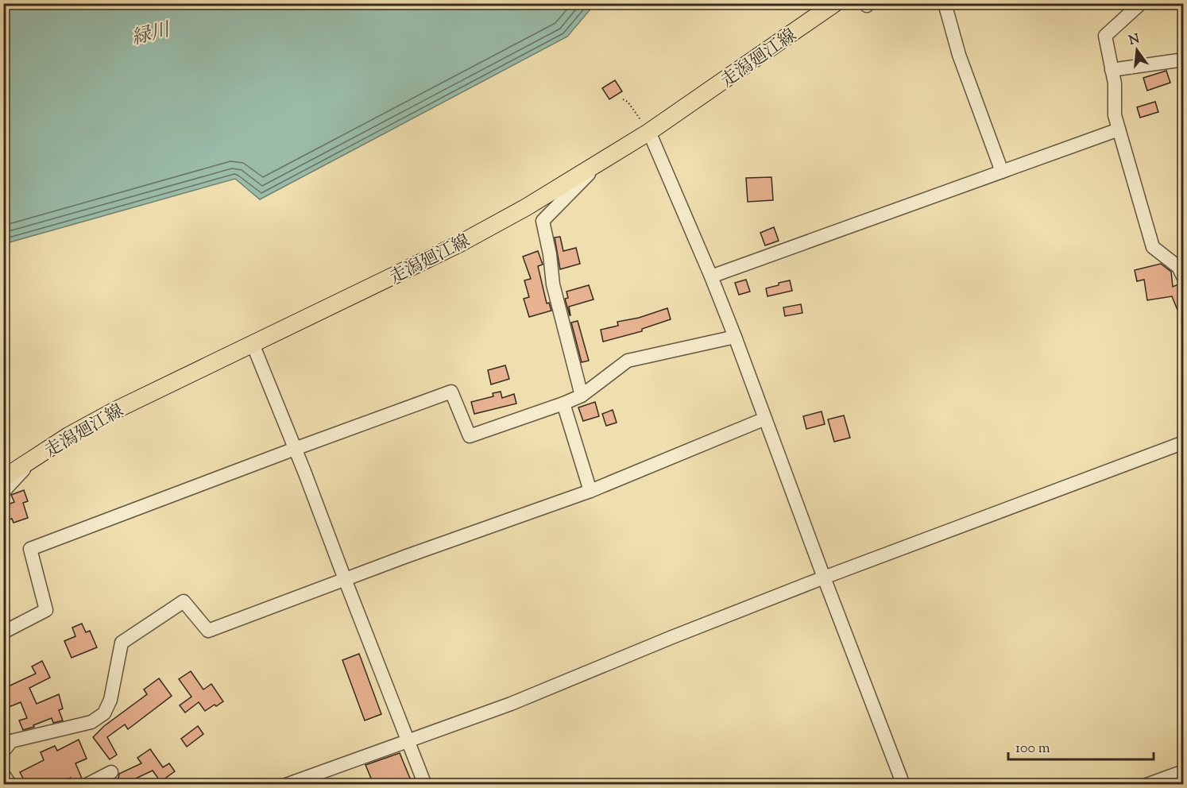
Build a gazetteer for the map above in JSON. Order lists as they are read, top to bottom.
{
  "streets": {
    "main road": ["走潟廻江線"]
  },
  "water": ["緑川"],
  "scale_bar": "100 m",
  "north": "top"
}
